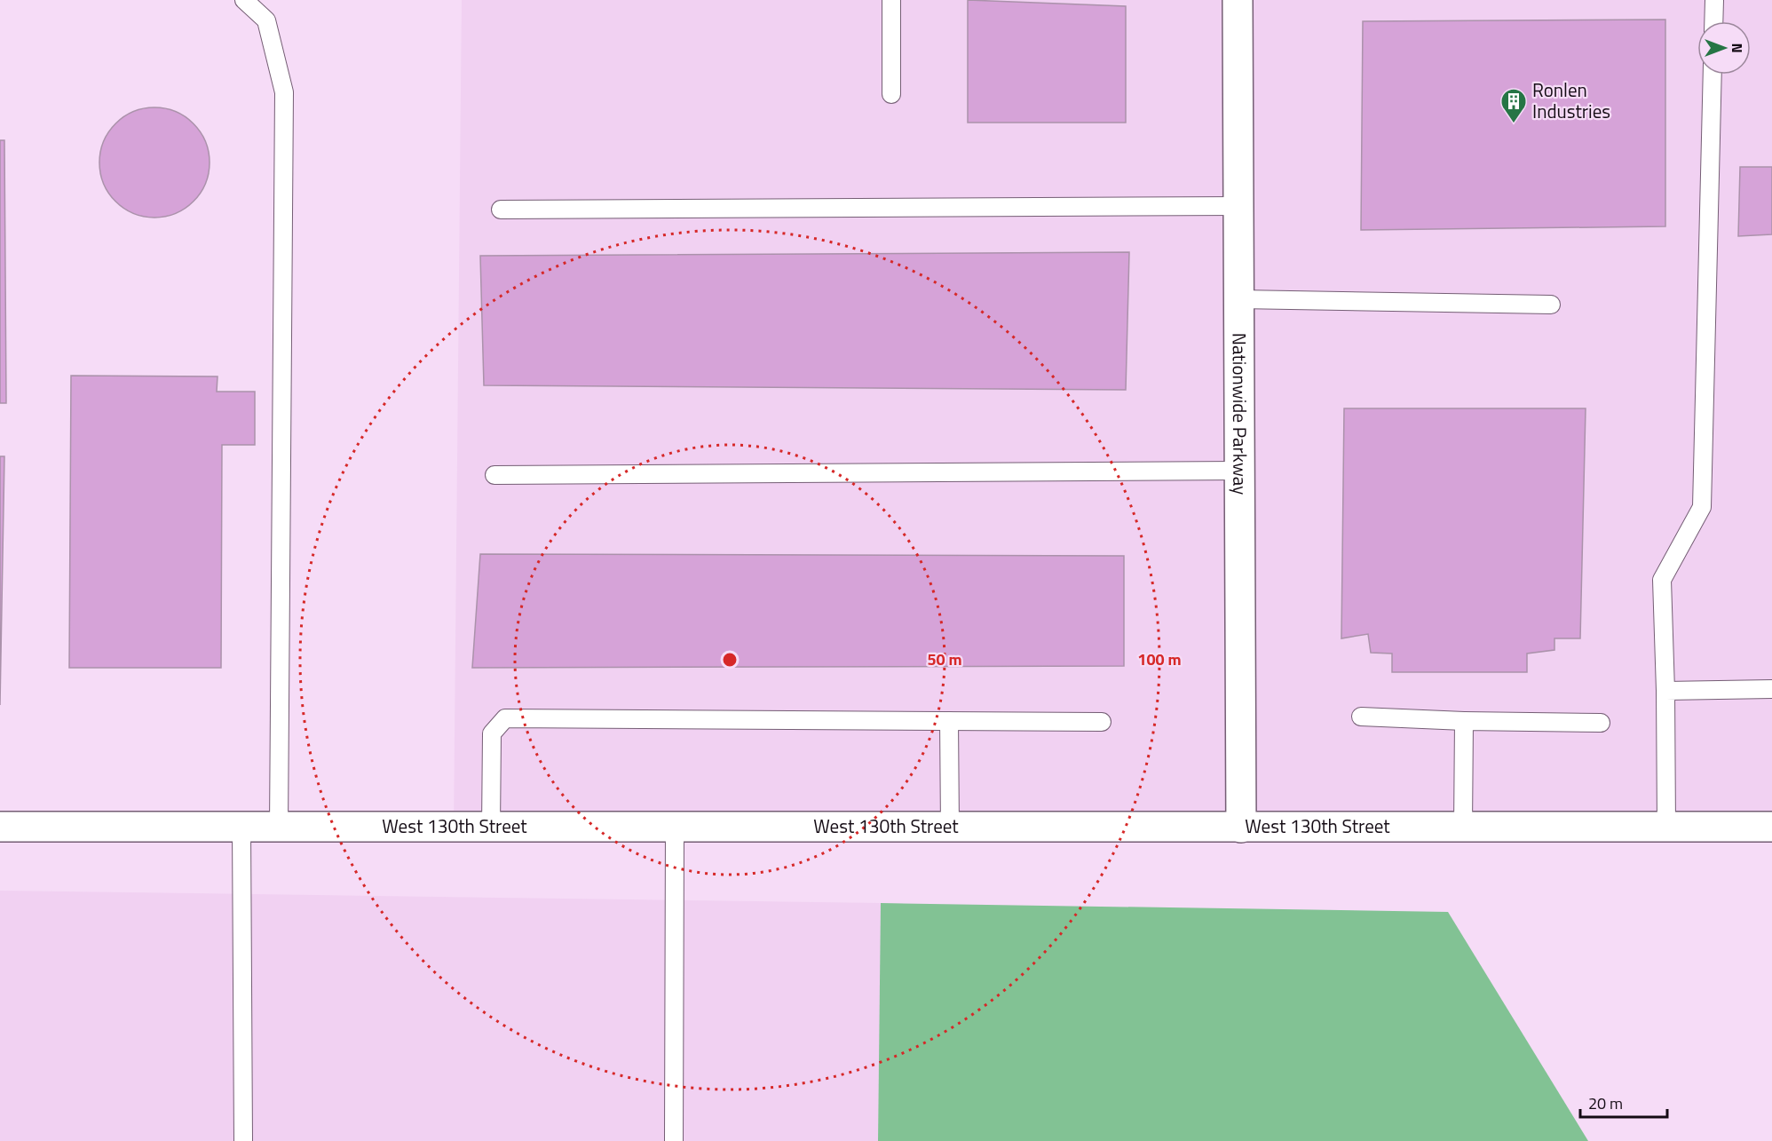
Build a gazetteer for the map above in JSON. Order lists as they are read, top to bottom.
{
  "streets": {
    "main road": ["Nationwide Parkway", "West 130th Street"]
  },
  "crossings": [
    ["Nationwide Parkway", "West 130th Street"]
  ],
  "places": {
    "building": ["Ronlen Industries"]
  },
  "scale_bar": "20 m",
  "north": "right",
  "rings": ["50 m", "100 m"]
}
